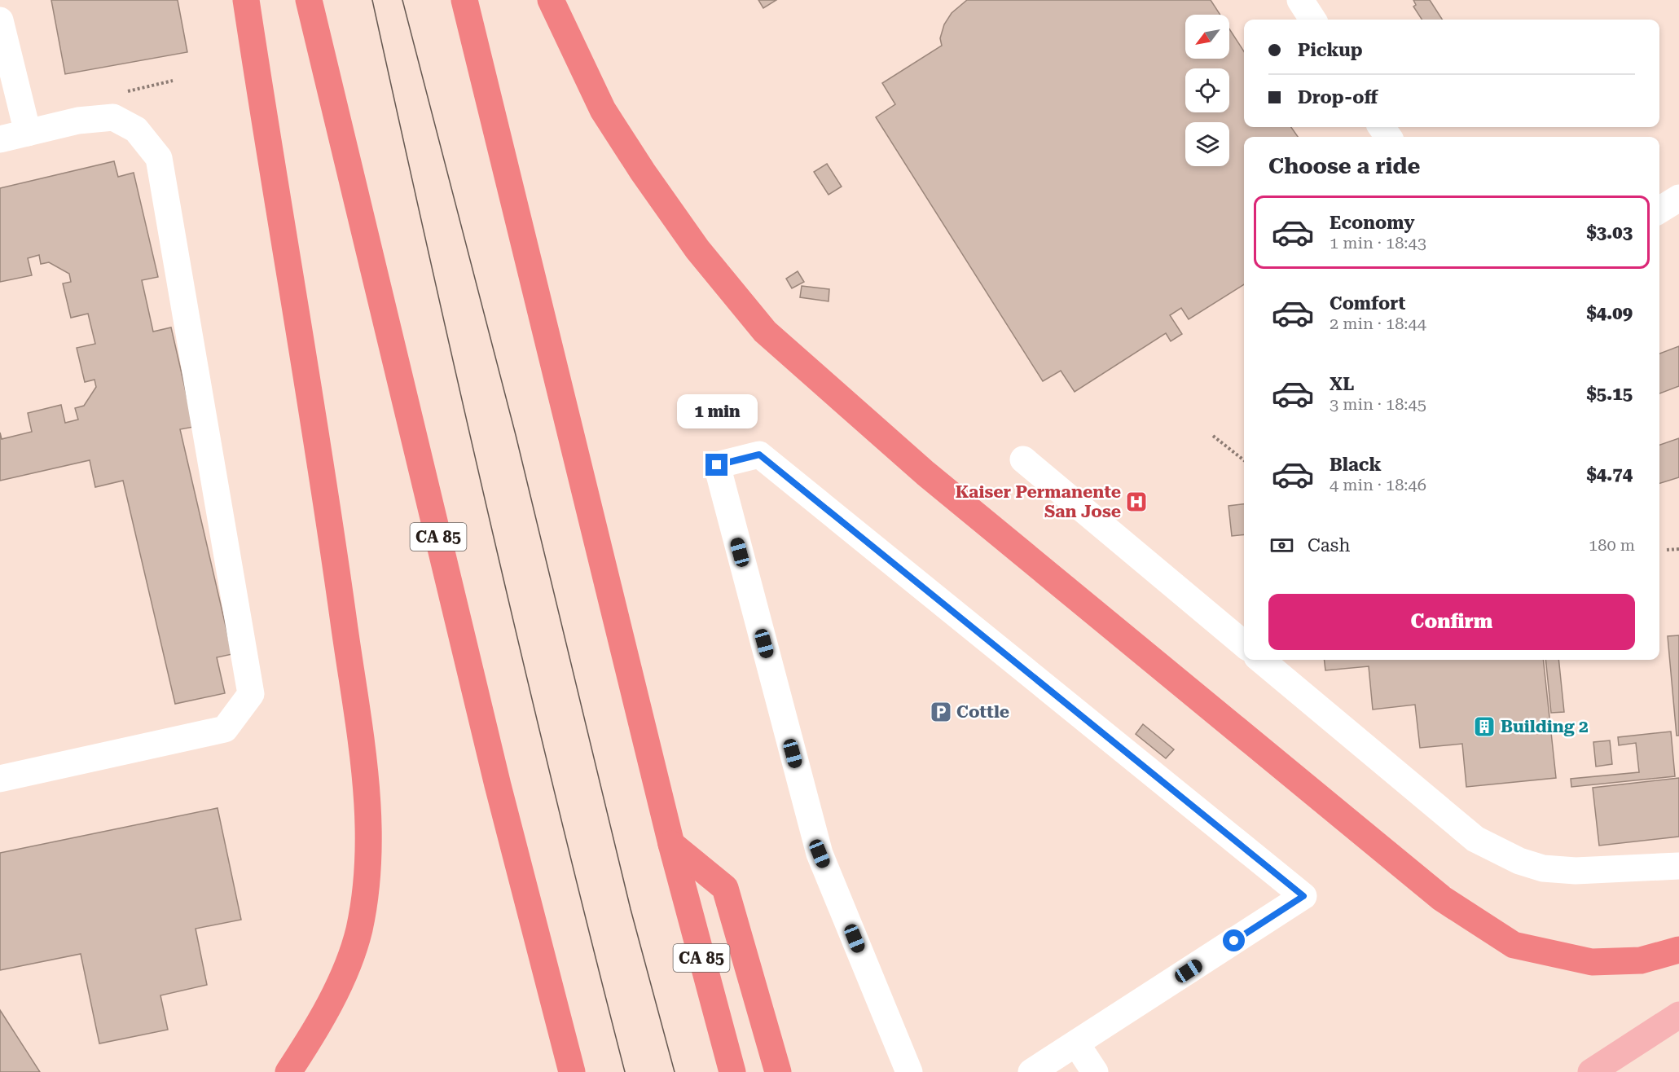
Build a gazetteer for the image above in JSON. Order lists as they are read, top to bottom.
{
  "streets": {
    "highway": ["CA 85"]
  },
  "places": {
    "hospital": ["Kaiser Permanente San Jose"],
    "parking": ["Cottle"],
    "building": ["Building 2"]
  },
  "north": "bottom left",
  "page": {
    "banner": ["Pickup", "Drop-off"],
    "heading": "Choose a ride",
    "list": [
      {
        "name": "Economy",
        "note": "1 min · 18:43",
        "value": "$3.03"
      },
      {
        "name": "Comfort",
        "note": "2 min · 18:44",
        "value": "$4.09"
      },
      {
        "name": "XL",
        "note": "3 min · 18:45",
        "value": "$5.15"
      },
      {
        "name": "Black",
        "note": "4 min · 18:46",
        "value": "$4.74"
      }
    ],
    "bubble": "1 min",
    "pay": ["Cash", "180 m"],
    "buttons": "Confirm"
  }
}
